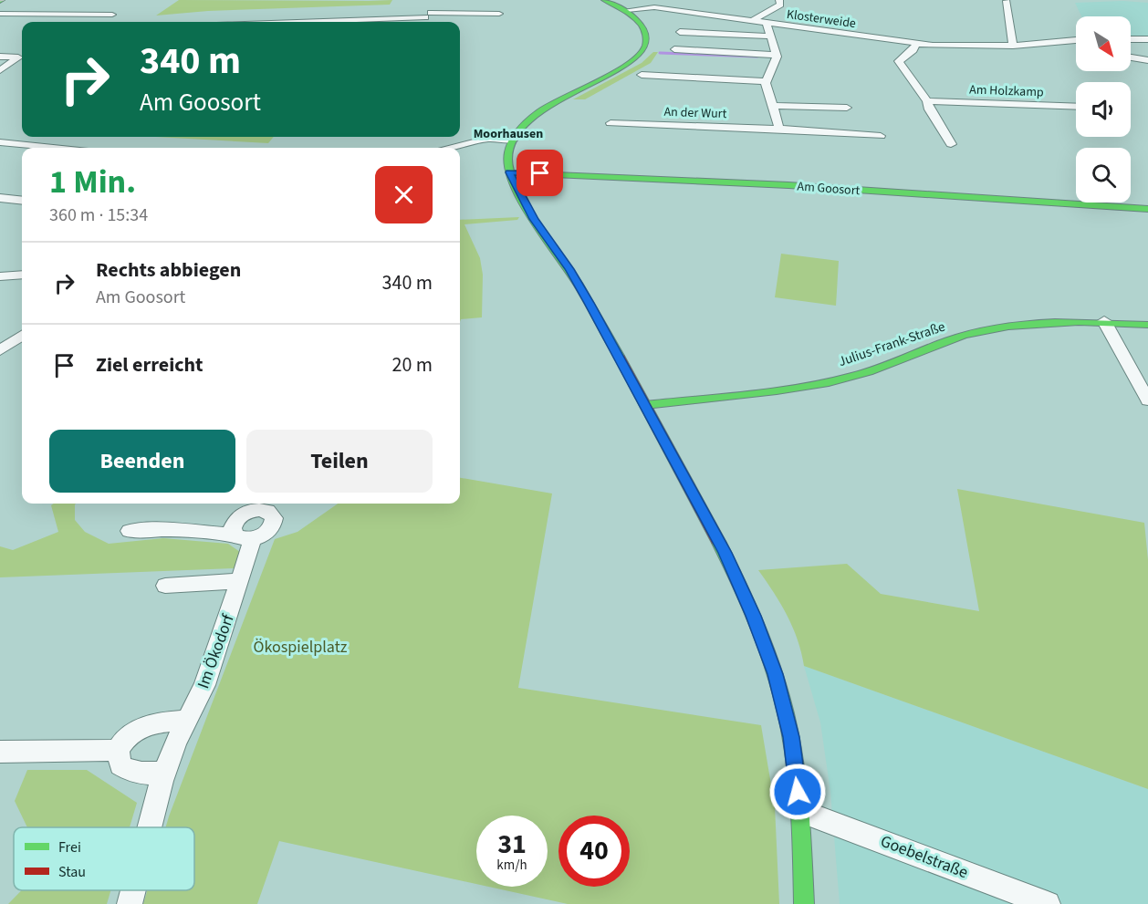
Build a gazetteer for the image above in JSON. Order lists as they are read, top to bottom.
{
  "streets": {
    "street": [
      "Klosterweide",
      "Am Holzkamp",
      "An der Wurt",
      "Am Goosort",
      "Julius-Frank-Straße",
      "Im Ökodorf",
      "Goebelstraße"
    ]
  },
  "districts": ["Moorhausen"],
  "parks": ["Ökospielplatz"],
  "legend": ["Frei", "Stau"],
  "north": "bottom right",
  "page": {
    "turn": ["340 m", "Am Goosort"],
    "heading": ["1 Min.", "360 m · 15:34"],
    "list": [
      {
        "name": "Rechts abbiegen",
        "note": "Am Goosort",
        "value": "340 m"
      },
      {
        "name": "Ziel erreicht",
        "value": "20 m"
      }
    ],
    "buttons": ["Beenden", "Teilen"],
    "speed": "31 km/h",
    "limit": "40"
  }
}
